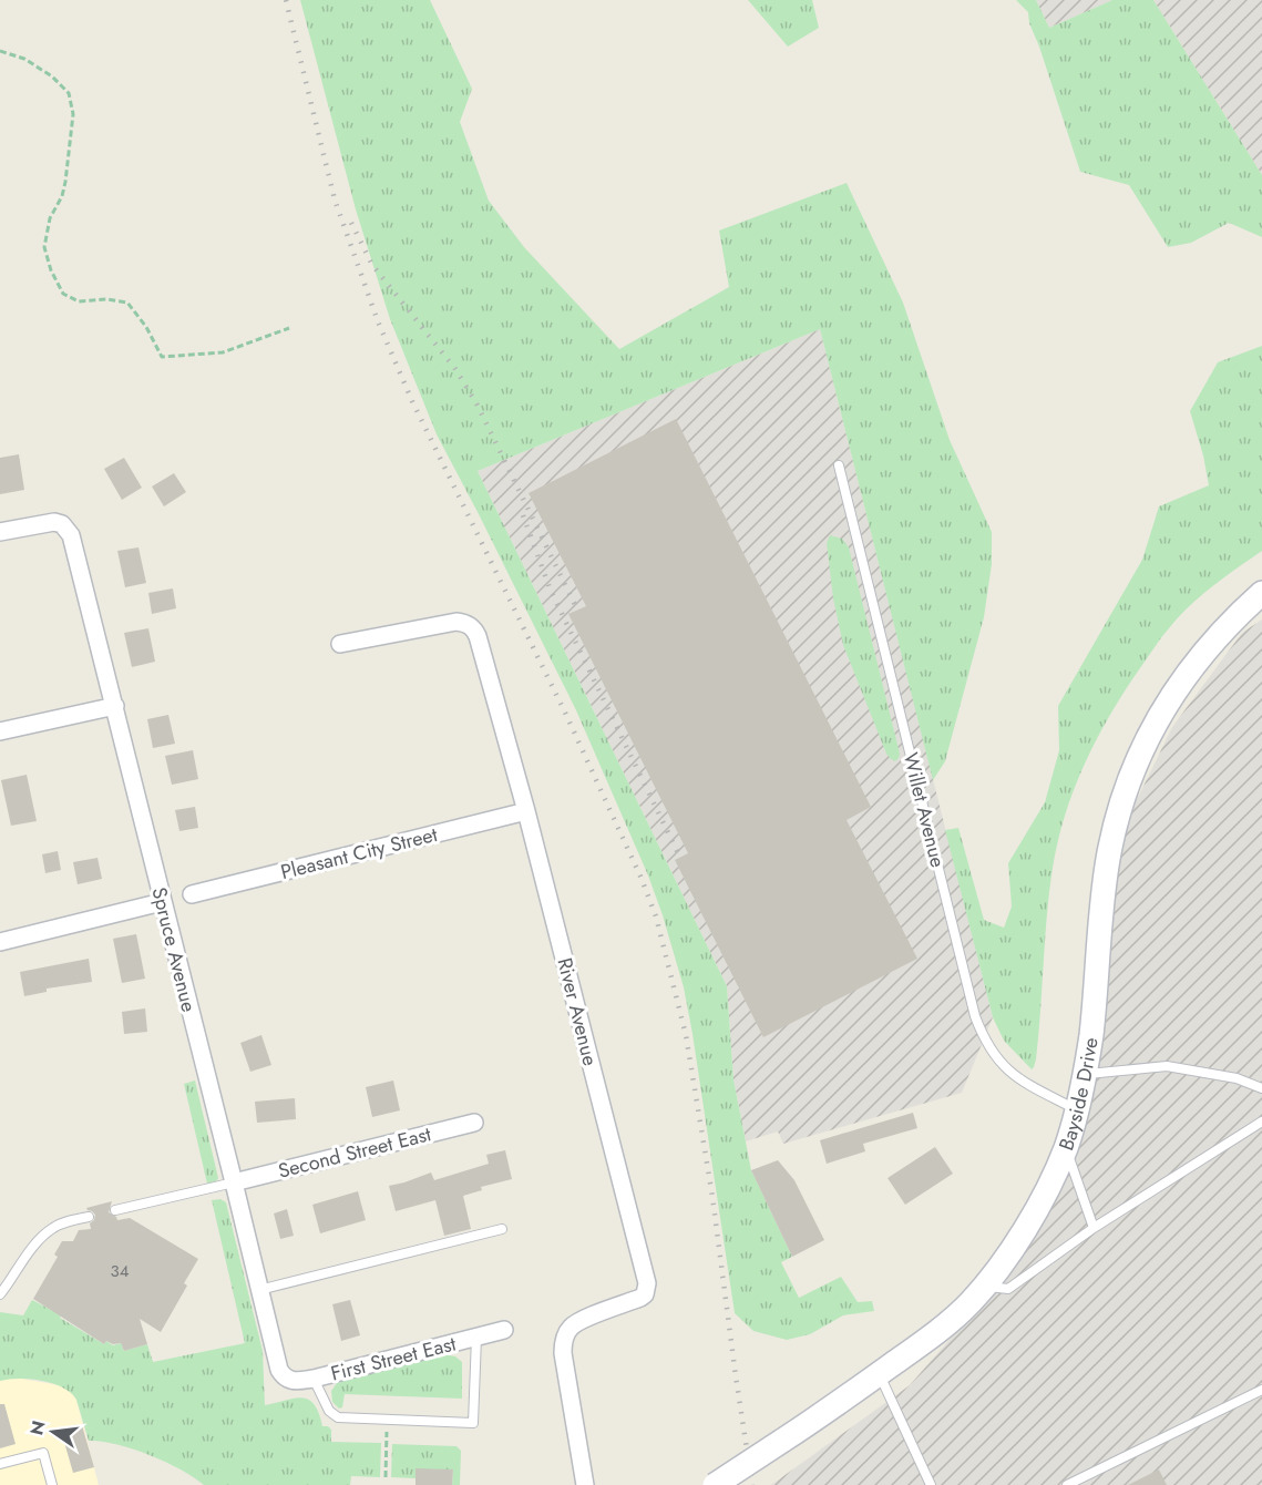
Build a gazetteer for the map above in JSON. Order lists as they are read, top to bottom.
{
  "streets": {
    "main road": ["Bayside Drive"],
    "street": [
      "Pleasant City Street",
      "Spruce Avenue",
      "River Avenue",
      "Second Street East",
      "First Street East"
    ],
    "lane": ["Willet Avenue"]
  },
  "crossings": [
    ["Willet Avenue", "Bayside Drive"],
    ["Pleasant City Street", "River Avenue"],
    ["Spruce Avenue", "Second Street East"],
    ["Spruce Avenue", "First Street East"]
  ],
  "house_numbers": ["34"],
  "north": "left"
}
